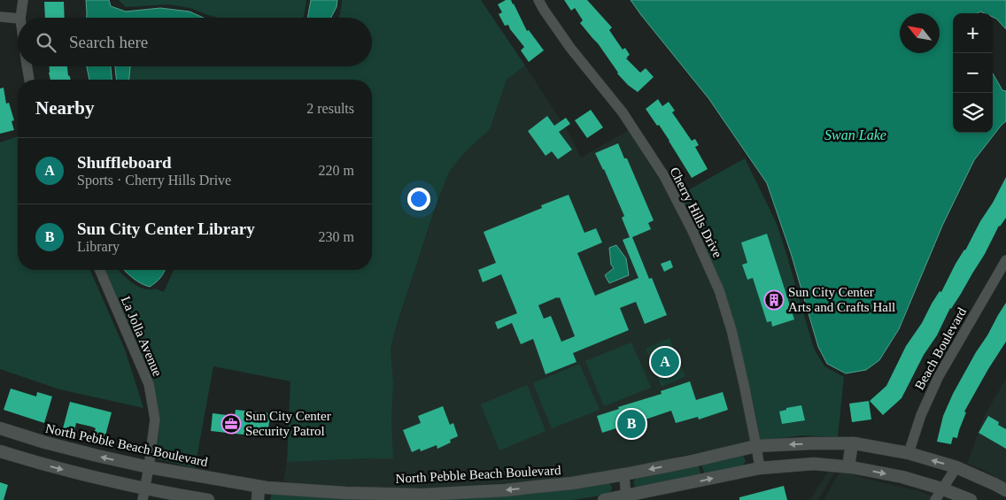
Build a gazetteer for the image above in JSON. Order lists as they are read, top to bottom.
{
  "streets": {
    "street": [
      "Cherry Hills Drive",
      "La Jolla Avenue",
      "Beach Boulevard",
      "North Pebble Beach Boulevard"
    ]
  },
  "crossings": [
    ["Cherry Hills Drive", "North Pebble Beach Boulevard"],
    ["La Jolla Avenue", "North Pebble Beach Boulevard"],
    ["Beach Boulevard", "North Pebble Beach Boulevard"]
  ],
  "water": ["Swan Lake"],
  "places": {
    "building": ["Sun City Center Arts and Crafts Hall"],
    "office": ["Sun City Center Security Patrol"]
  },
  "north": "top left",
  "page": {
    "map_buttons": ["+", "−"],
    "search": "Search here",
    "heading": ["Nearby", "2 results"],
    "list": [
      {
        "mark": "A",
        "name": "Shuffleboard",
        "note": "Sports · Cherry Hills Drive",
        "value": "220 m"
      },
      {
        "mark": "B",
        "name": "Sun City Center Library",
        "note": "Library",
        "value": "230 m"
      }
    ],
    "pins": ["A", "B"]
  }
}
